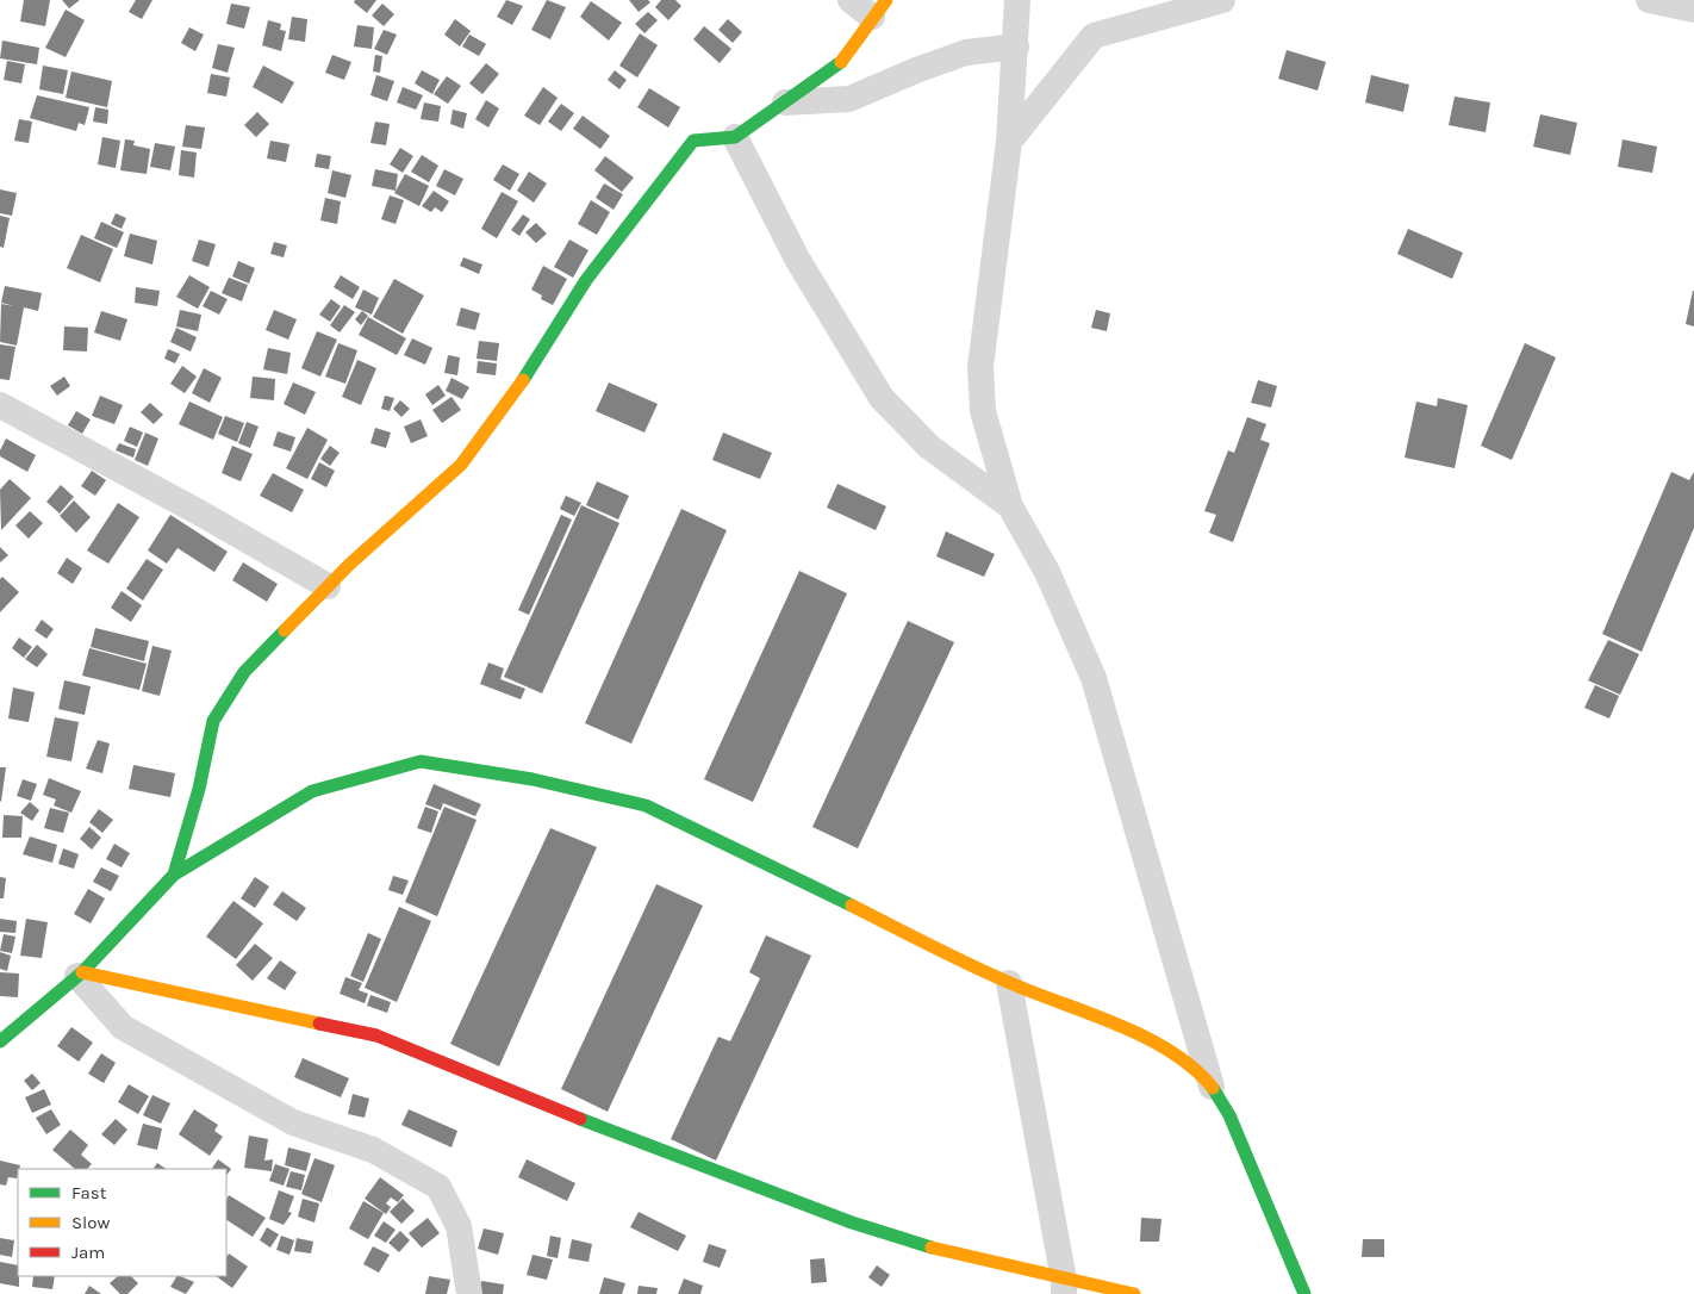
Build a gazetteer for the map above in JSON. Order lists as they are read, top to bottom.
{
  "legend": ["Fast", "Slow", "Jam"]
}
